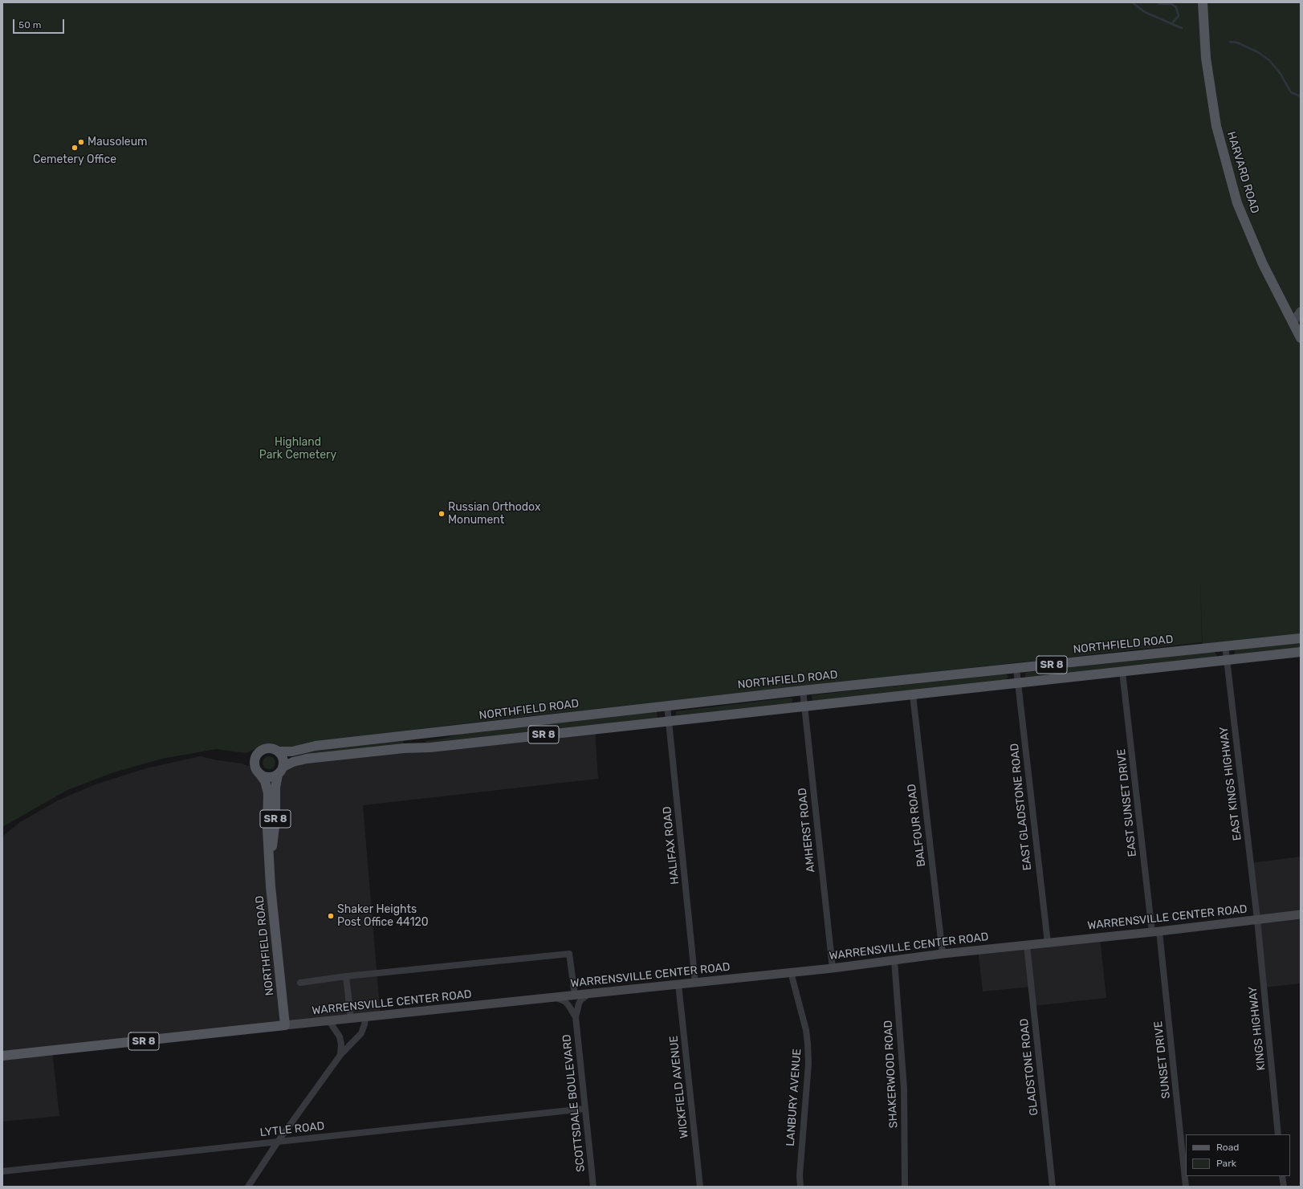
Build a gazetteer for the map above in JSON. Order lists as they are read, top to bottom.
{
  "streets": {
    "main road": [
      "HARVARD ROAD",
      "NORTHFIELD ROAD",
      "SR 8",
      "WARRENSVILLE CENTER ROAD"
    ],
    "street": [
      "EAST KINGS HIGHWAY",
      "EAST SUNSET DRIVE",
      "EAST GLADSTONE ROAD",
      "BALFOUR ROAD",
      "AMHERST ROAD",
      "HALIFAX ROAD",
      "KINGS HIGHWAY",
      "SUNSET DRIVE",
      "GLADSTONE ROAD",
      "SHAKERWOOD ROAD",
      "WICKFIELD AVENUE",
      "LANBURY AVENUE",
      "SCOTTSDALE BOULEVARD",
      "LYTLE ROAD"
    ]
  },
  "crossings": [
    ["NORTHFIELD ROAD", "SR 8"],
    ["NORTHFIELD ROAD", "EAST KINGS HIGHWAY"],
    ["NORTHFIELD ROAD", "EAST GLADSTONE ROAD"],
    ["NORTHFIELD ROAD", "AMHERST ROAD"],
    ["NORTHFIELD ROAD", "HALIFAX ROAD"],
    ["NORTHFIELD ROAD", "WARRENSVILLE CENTER ROAD"],
    ["SR 8", "EAST KINGS HIGHWAY"],
    ["SR 8", "EAST SUNSET DRIVE"],
    ["SR 8", "EAST GLADSTONE ROAD"],
    ["SR 8", "BALFOUR ROAD"],
    ["SR 8", "AMHERST ROAD"],
    ["SR 8", "HALIFAX ROAD"],
    ["EAST KINGS HIGHWAY", "WARRENSVILLE CENTER ROAD"],
    ["EAST KINGS HIGHWAY", "KINGS HIGHWAY"],
    ["EAST SUNSET DRIVE", "WARRENSVILLE CENTER ROAD"],
    ["EAST SUNSET DRIVE", "SUNSET DRIVE"],
    ["EAST GLADSTONE ROAD", "WARRENSVILLE CENTER ROAD"],
    ["BALFOUR ROAD", "WARRENSVILLE CENTER ROAD"],
    ["AMHERST ROAD", "WARRENSVILLE CENTER ROAD"],
    ["HALIFAX ROAD", "WARRENSVILLE CENTER ROAD"],
    ["WARRENSVILLE CENTER ROAD", "KINGS HIGHWAY"],
    ["WARRENSVILLE CENTER ROAD", "SUNSET DRIVE"],
    ["WARRENSVILLE CENTER ROAD", "GLADSTONE ROAD"],
    ["WARRENSVILLE CENTER ROAD", "SHAKERWOOD ROAD"],
    ["WARRENSVILLE CENTER ROAD", "WICKFIELD AVENUE"],
    ["WARRENSVILLE CENTER ROAD", "LANBURY AVENUE"],
    ["WARRENSVILLE CENTER ROAD", "SCOTTSDALE BOULEVARD"],
    ["SCOTTSDALE BOULEVARD", "LYTLE ROAD"]
  ],
  "parks": ["Highland Park Cemetery"],
  "places": [
    "Mausoleum",
    "Cemetery Office",
    "Russian Orthodox Monument",
    "Shaker Heights Post Office 44120"
  ],
  "legend": ["Road", "Park"],
  "scale_bar": "50 m"
}
